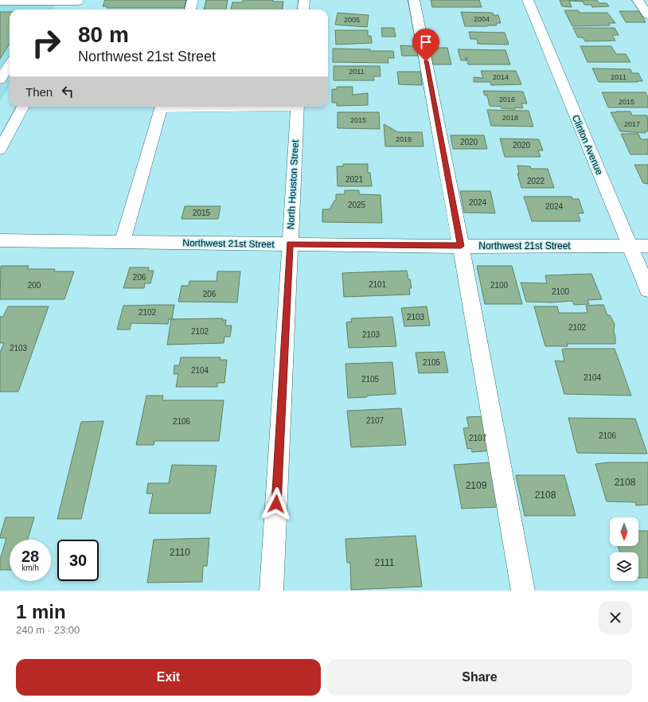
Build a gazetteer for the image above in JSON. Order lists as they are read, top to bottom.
{
  "streets": {
    "street": ["Clinton Avenue", "North Houston Street", "Northwest 21st Street"]
  },
  "crossings": [
    ["Clinton Avenue", "Northwest 21st Street"],
    ["North Houston Street", "Northwest 21st Street"]
  ],
  "house_numbers": [
    "2004",
    "2005",
    "2011",
    "2014",
    "2011",
    "2016",
    "2015",
    "2018",
    "2015",
    "2017",
    "2019",
    "2020",
    "2020",
    "2021",
    "2022",
    "2024",
    "2025",
    "2024",
    "2015",
    "206",
    "2101",
    "200",
    "2100",
    "2100",
    "206",
    "2102",
    "2103",
    "2102",
    "2102",
    "2103",
    "2103",
    "2105",
    "2104",
    "2104",
    "2105",
    "2107",
    "2106",
    "2106",
    "2107",
    "2108",
    "2109",
    "2108",
    "2110",
    "2111"
  ],
  "north": "bottom",
  "page": {
    "turn": ["80 m", "Northwest 21st Street"],
    "then": "Then",
    "speed": "28 km/h",
    "limit": "30",
    "heading": ["1 min", "240 m · 23:00"],
    "buttons": ["Exit", "Share"]
  }
}
